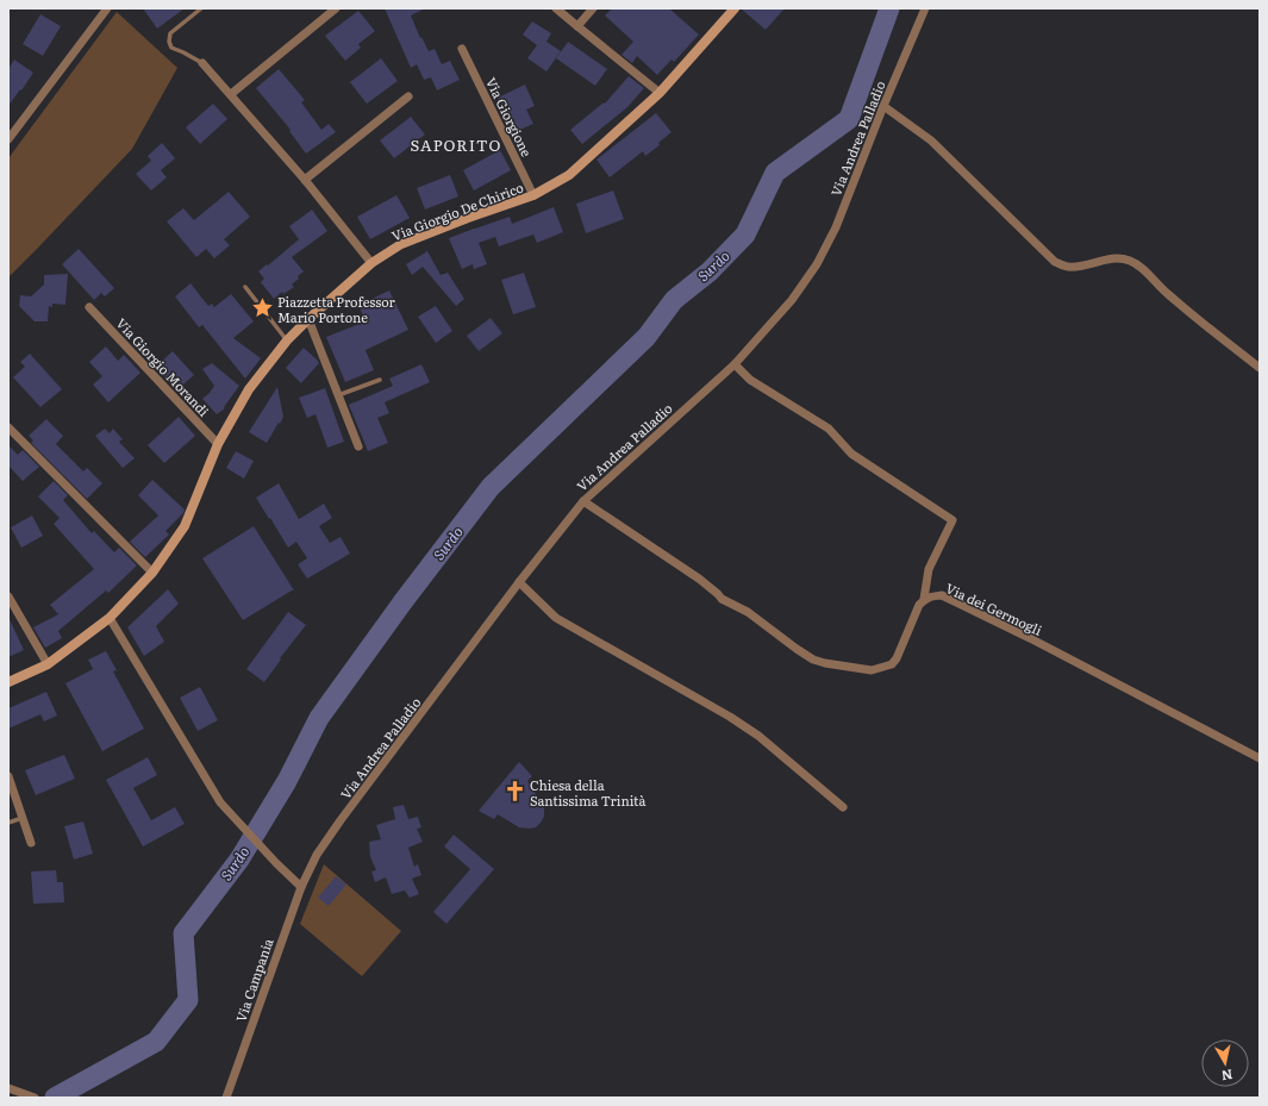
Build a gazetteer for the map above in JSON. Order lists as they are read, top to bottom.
{
  "streets": {
    "main road": ["Via Giorgio De Chirico"],
    "street": [
      "Via Giorgione",
      "Via Andrea Palladio",
      "Via Giorgio Morandi",
      "Via dei Germogli",
      "Via Campania"
    ]
  },
  "crossings": [
    ["Via Giorgione", "Via Giorgio De Chirico"],
    ["Via Andrea Palladio", "Via Campania"],
    ["Via Giorgio De Chirico", "Via Giorgio Morandi"]
  ],
  "districts": ["SAPORITO"],
  "water": ["Surdo"],
  "places": {
    "place": ["Piazzetta Professor Mario Portone"],
    "church": ["Chiesa della Santissima Trinità"]
  },
  "north": "bottom"
}
